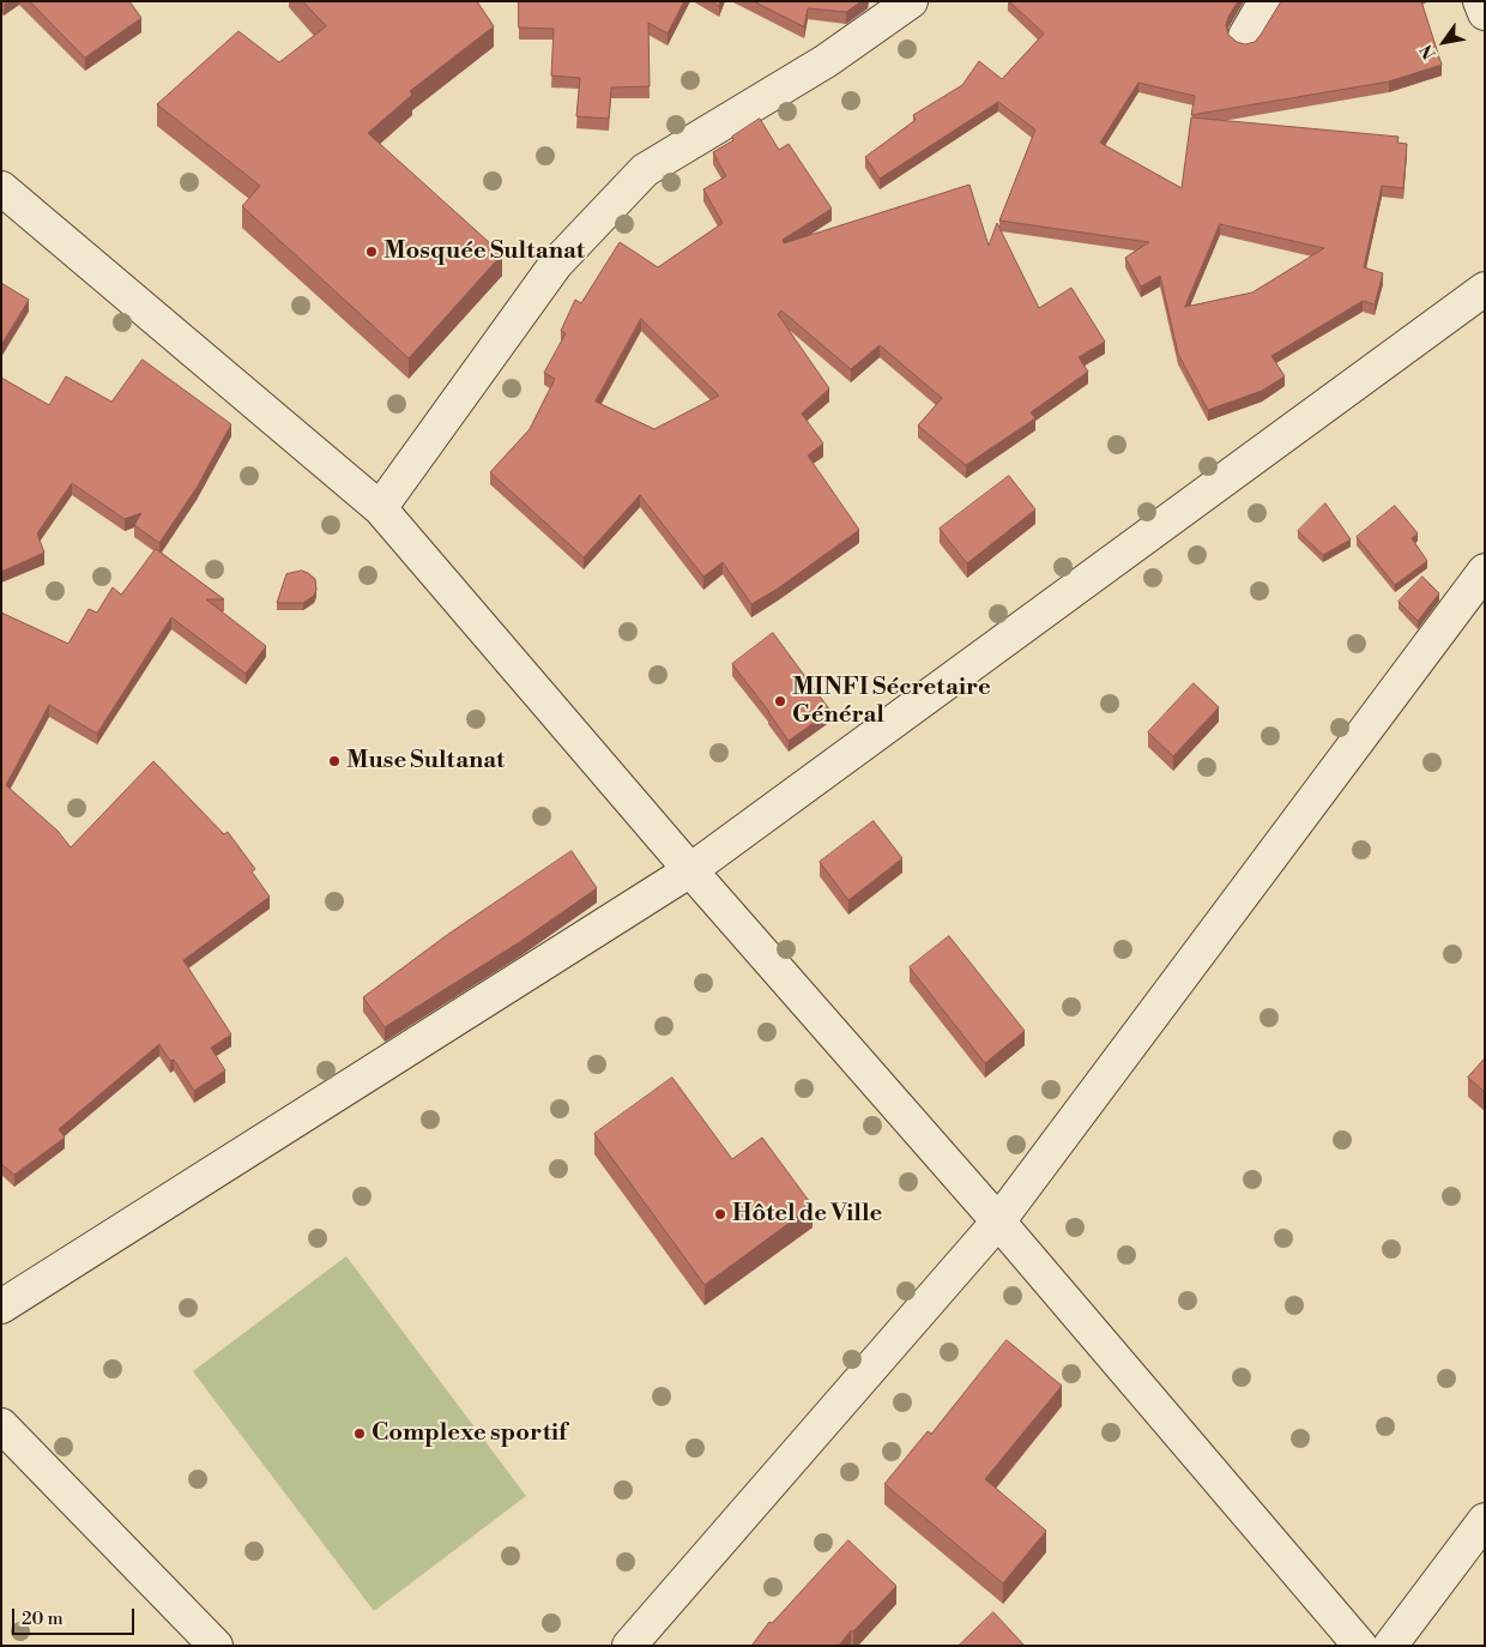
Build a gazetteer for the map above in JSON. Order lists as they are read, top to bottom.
{
  "places": [
    "Mosquée Sultanat",
    "MINFI Sécretaire Général",
    "Muse Sultanat",
    "Hôtel de Ville",
    "Complexe sportif"
  ],
  "scale_bar": "20 m",
  "north": "bottom left"
}
